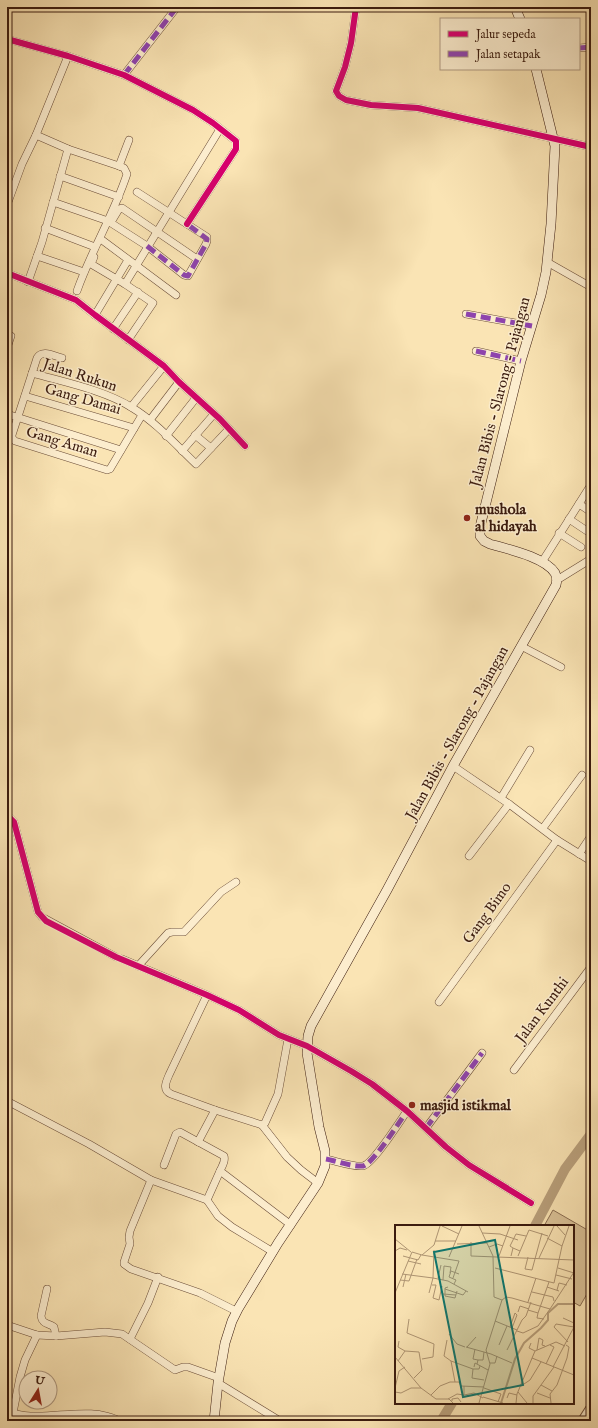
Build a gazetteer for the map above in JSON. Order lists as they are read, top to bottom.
{
  "streets": {
    "main road": ["Jalan Bibis - Slarong - Pajangan"],
    "street": [
      "Jalan Rukun",
      "Gang Damai",
      "Gang Aman",
      "Gang Bimo",
      "Jalan Kunthi"
    ]
  },
  "places": ["mushola al hidayah", "masjid istikmal"],
  "legend": ["Jalur sepeda", "Jalan setapak"],
  "north": "top"
}
